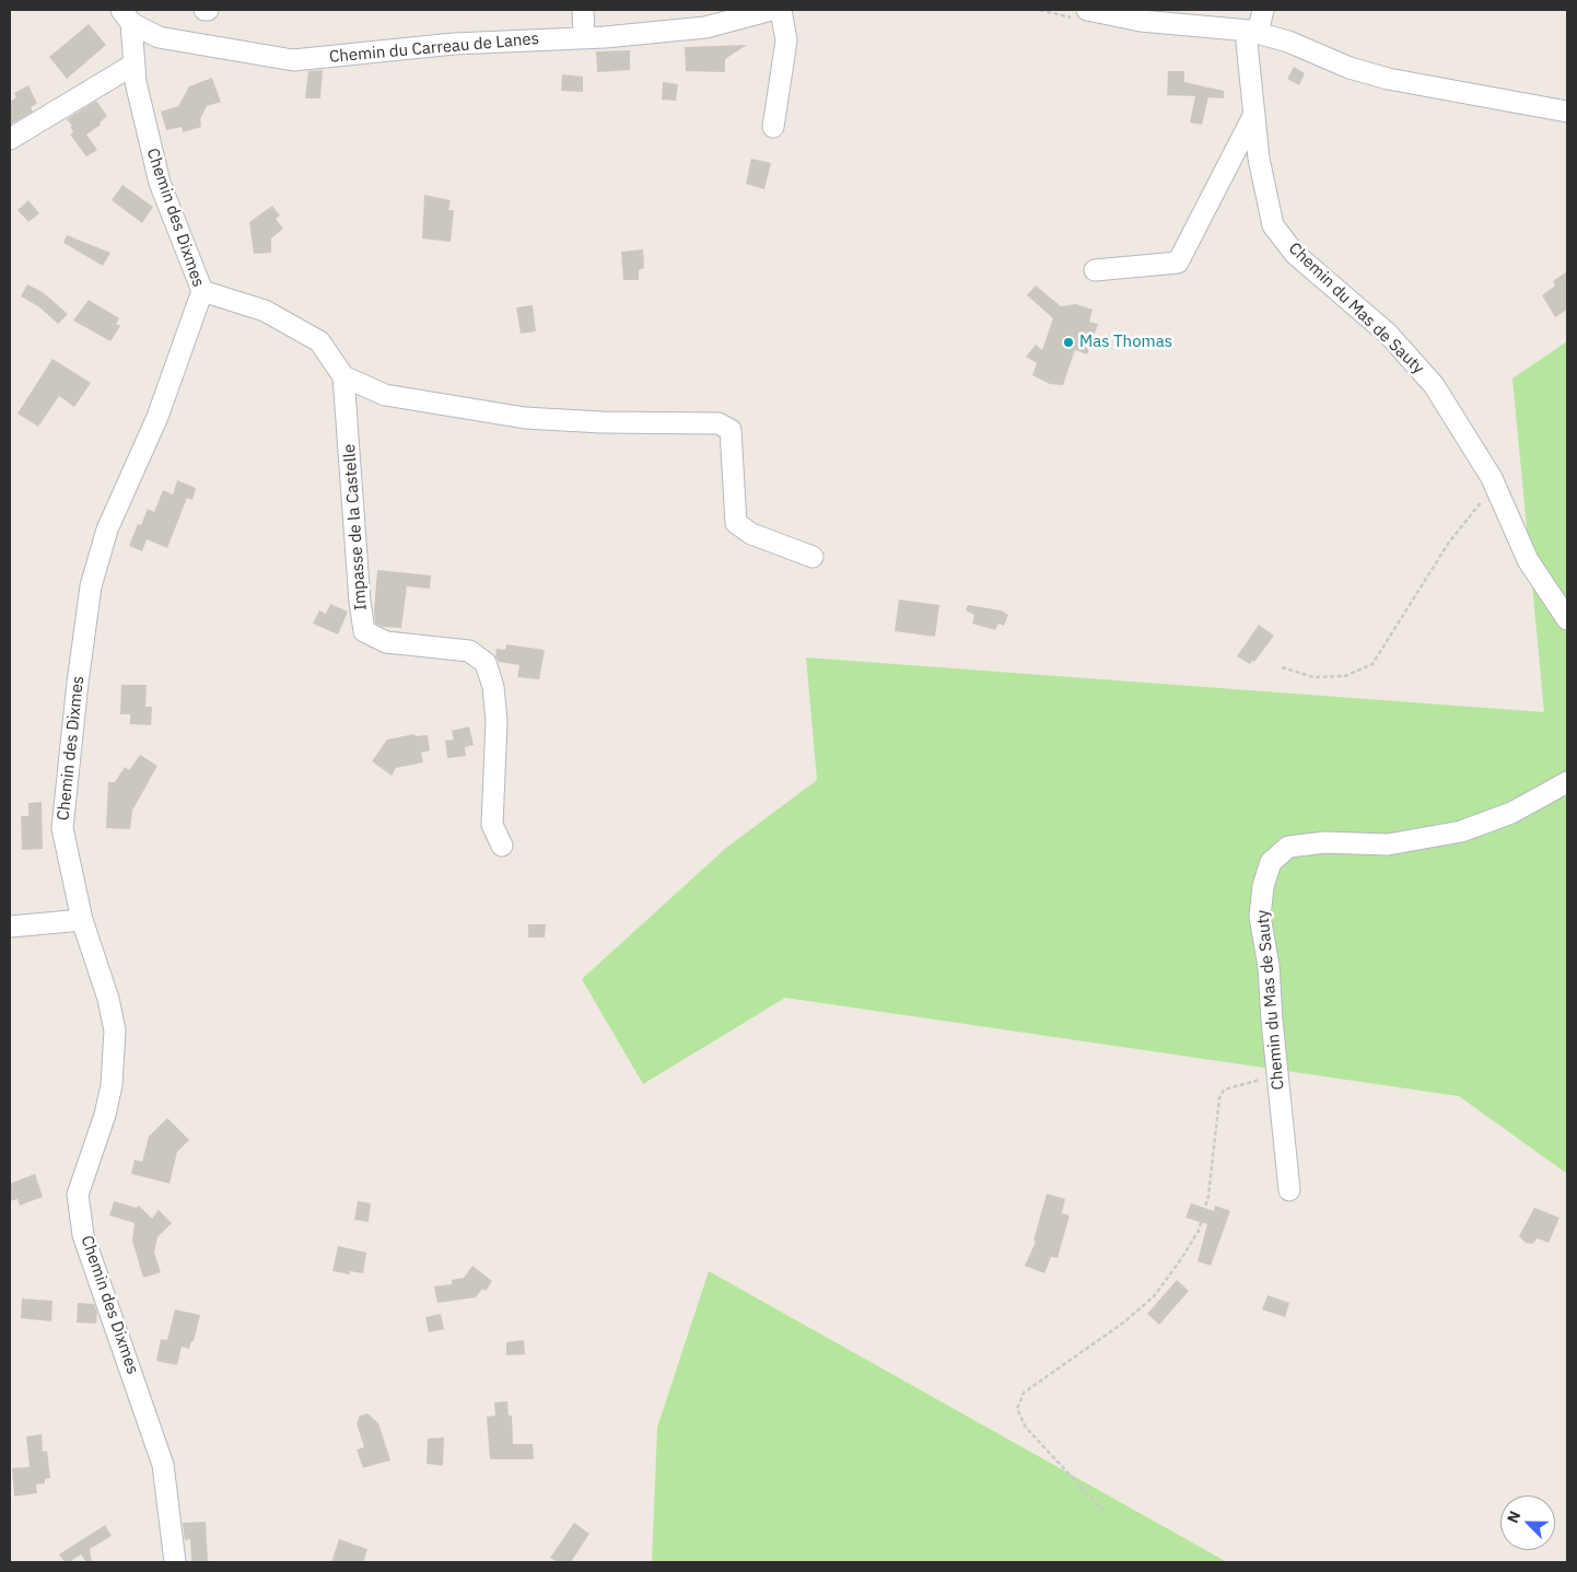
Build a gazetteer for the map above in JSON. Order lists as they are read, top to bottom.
{
  "streets": {
    "street": [
      "Chemin du Carreau de Lanes",
      "Chemin des Dixmes",
      "Chemin du Mas de Sauty",
      "Impasse de la Castelle"
    ]
  },
  "crossings": [
    ["Chemin du Carreau de Lanes", "Chemin des Dixmes"]
  ],
  "places": ["Mas Thomas"],
  "north": "top left"
}
